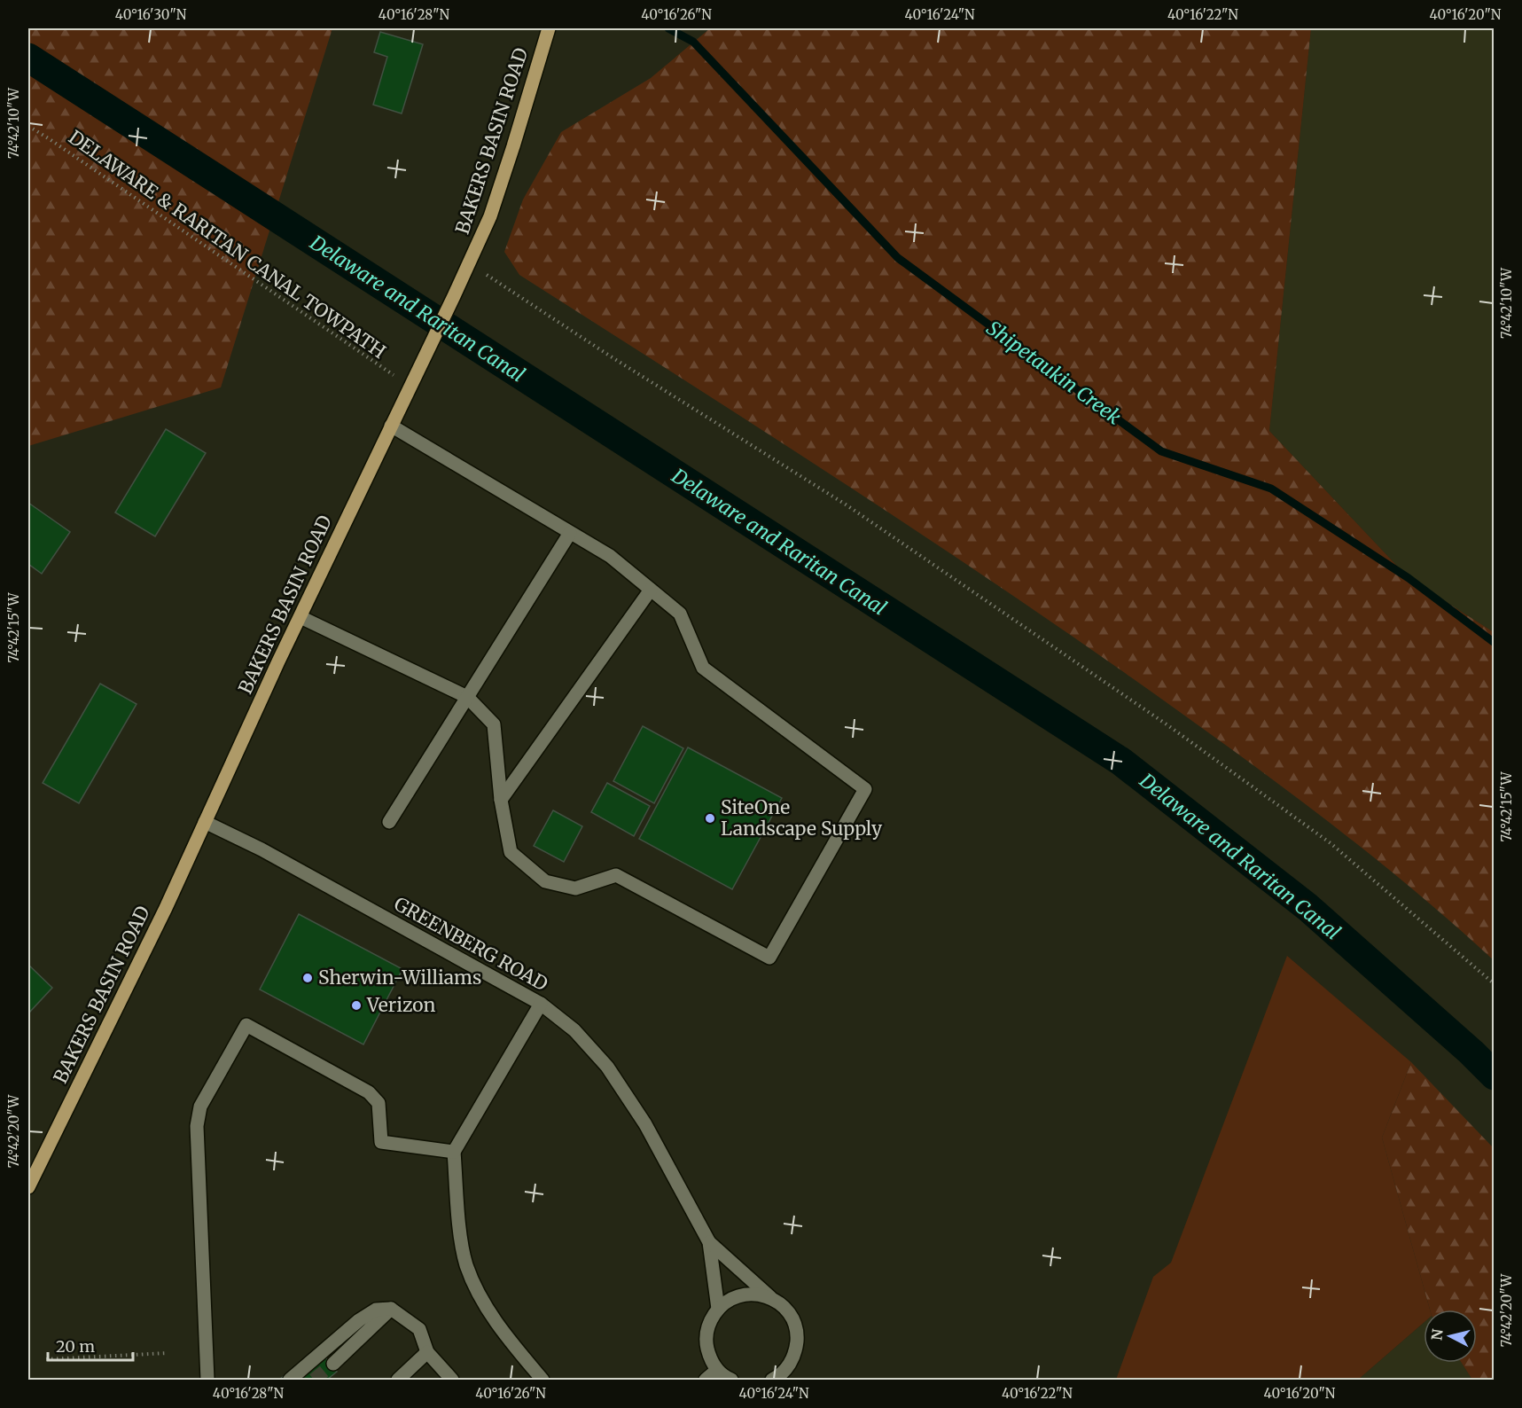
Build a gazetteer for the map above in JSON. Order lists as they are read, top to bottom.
{
  "streets": {
    "main road": ["BAKERS BASIN ROAD"],
    "lane": ["GREENBERG ROAD"],
    "path": ["DELAWARE & RARITAN CANAL TOWPATH"]
  },
  "crossings": [
    ["BAKERS BASIN ROAD", "DELAWARE & RARITAN CANAL TOWPATH"],
    ["BAKERS BASIN ROAD", "GREENBERG ROAD"]
  ],
  "water": ["Delaware and Raritan Canal", "Shipetaukin Creek"],
  "places": ["SiteOne Landscape Supply", "Sherwin-Williams", "Verizon"],
  "scale_bar": "20 m",
  "north": "left",
  "coordinates": [
    "40°16'30\"N",
    "40°16'28\"N",
    "40°16'26\"N",
    "40°16'24\"N",
    "40°16'22\"N",
    "40°16'20\"N",
    "74°42'10\"W",
    "74°42'15\"W",
    "74°42'20\"W"
  ]
}
